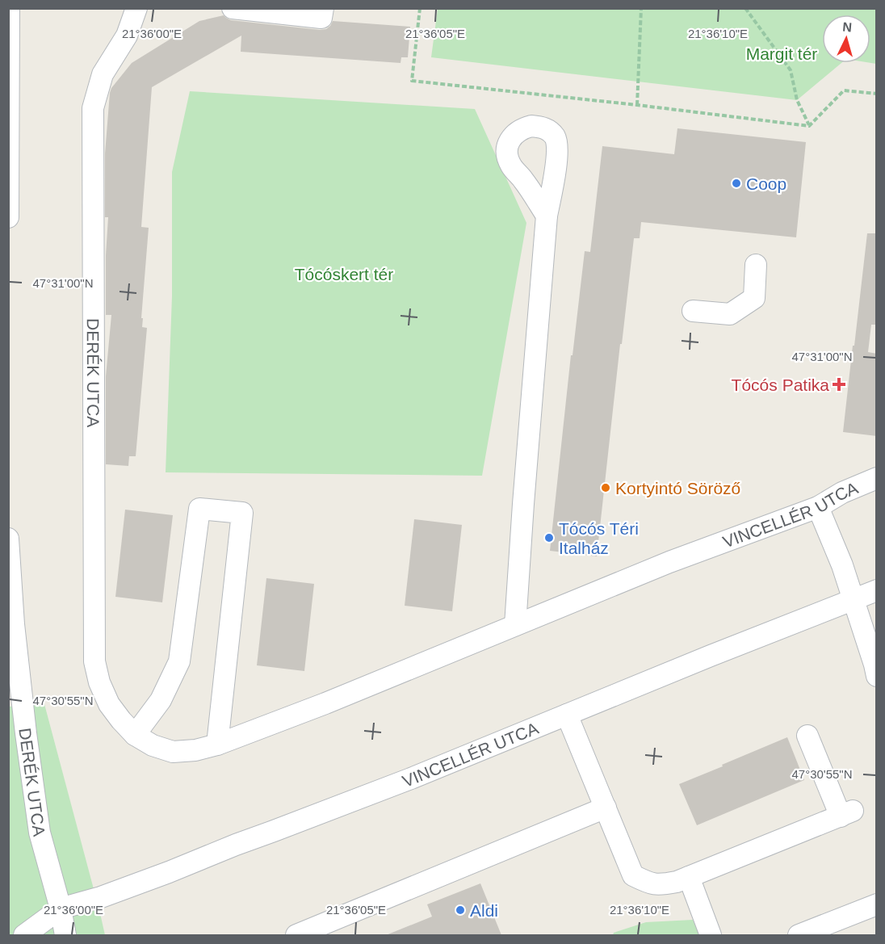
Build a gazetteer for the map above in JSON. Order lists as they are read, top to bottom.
{
  "streets": {
    "street": ["DERÉK UTCA", "VINCELLÉR UTCA"]
  },
  "crossings": [
    ["DERÉK UTCA", "VINCELLÉR UTCA"]
  ],
  "parks": ["Margit tér", "Tócóskert tér"],
  "places": {
    "other": [
      "Coop",
      "Kortyintó Söröző",
      "Tócós Téri Italház",
      "Aldi"
    ],
    "health": ["Tócós Patika"]
  },
  "north": "top",
  "coordinates": [
    "21°36'00\"E",
    "21°36'05\"E",
    "21°36'10\"E",
    "47°31'00\"N",
    "47°30'55\"N"
  ]
}
